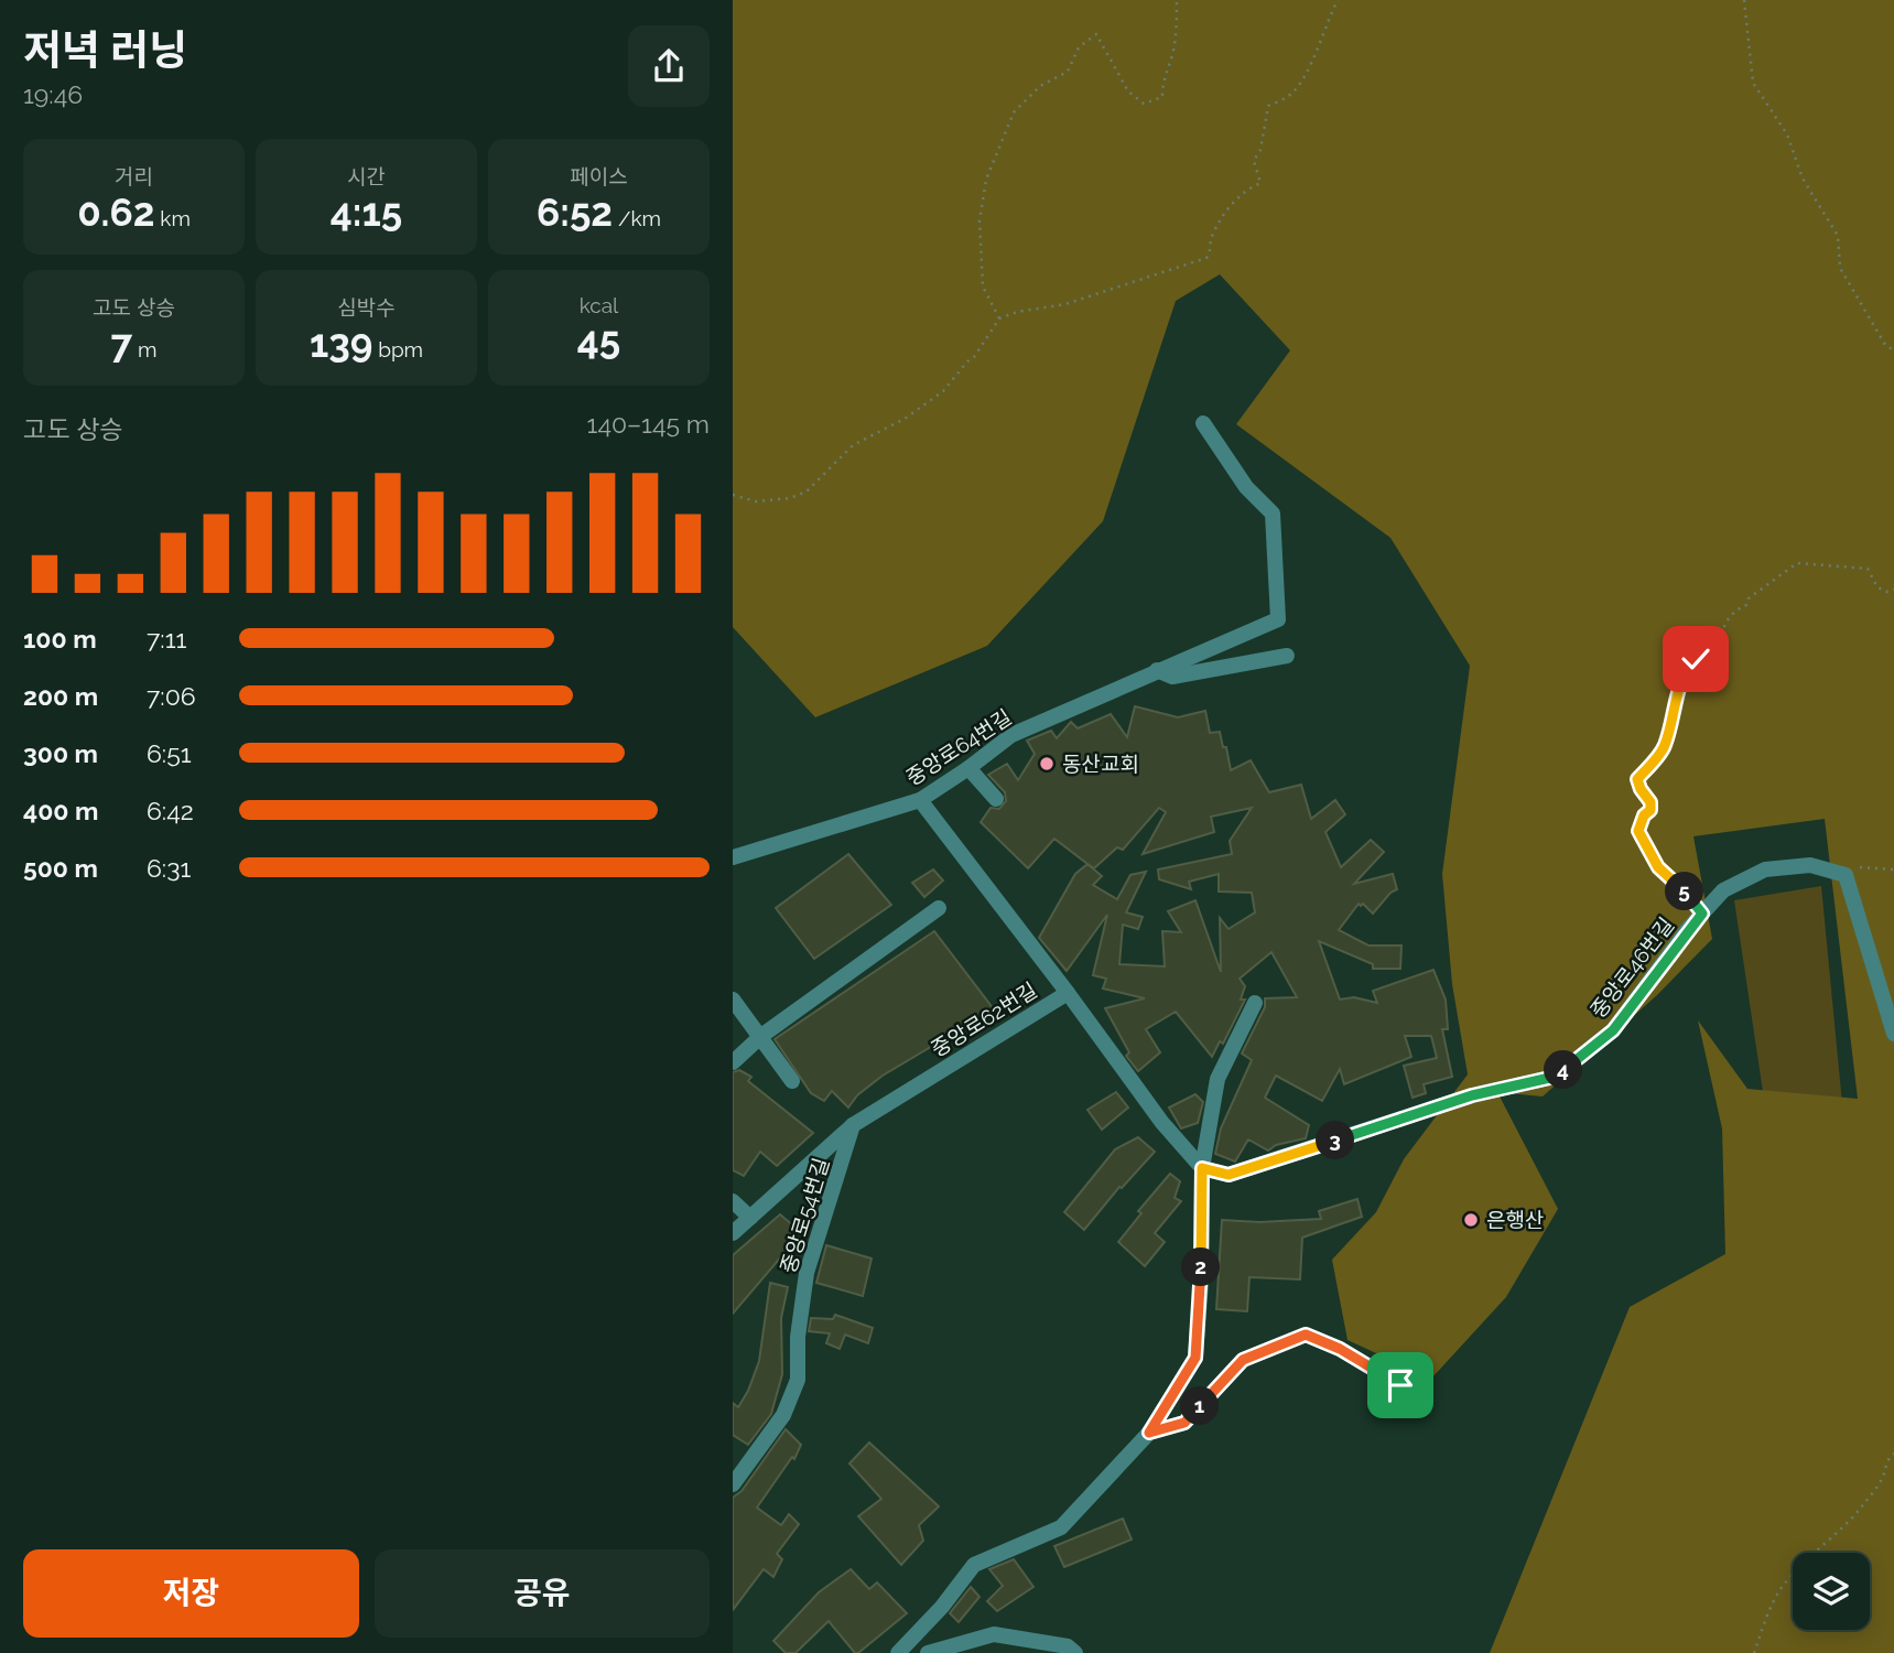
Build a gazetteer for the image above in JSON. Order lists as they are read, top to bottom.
{
  "streets": {
    "street": [
      "중앙로64번길",
      "중앙로46번길",
      "중앙로62번길",
      "중앙로54번길"
    ]
  },
  "crossings": [
    ["중앙로46번길", "중앙로62번길"],
    ["중앙로62번길", "중앙로54번길"]
  ],
  "places": ["동산교회", "은행산"],
  "page": {
    "heading": ["저녁 러닝", "19:46"],
    "stats": [
      ["거리", "0.62 km"],
      ["시간", "4:15"],
      ["페이스", "6:52 /km"],
      ["고도 상승", "7 m"],
      ["심박수", "139 bpm"],
      ["kcal", "45"]
    ],
    "chart": ["고도 상승", "140–145 m"],
    "list": [
      {
        "name": "100 m",
        "note": "7:11"
      },
      {
        "name": "200 m",
        "note": "7:06"
      },
      {
        "name": "300 m",
        "note": "6:51"
      },
      {
        "name": "400 m",
        "note": "6:42"
      },
      {
        "name": "500 m",
        "note": "6:31"
      }
    ],
    "pins": [
      "5",
      "4",
      "3",
      "2",
      "1"
    ],
    "buttons": ["저장", "공유"]
  }
}
